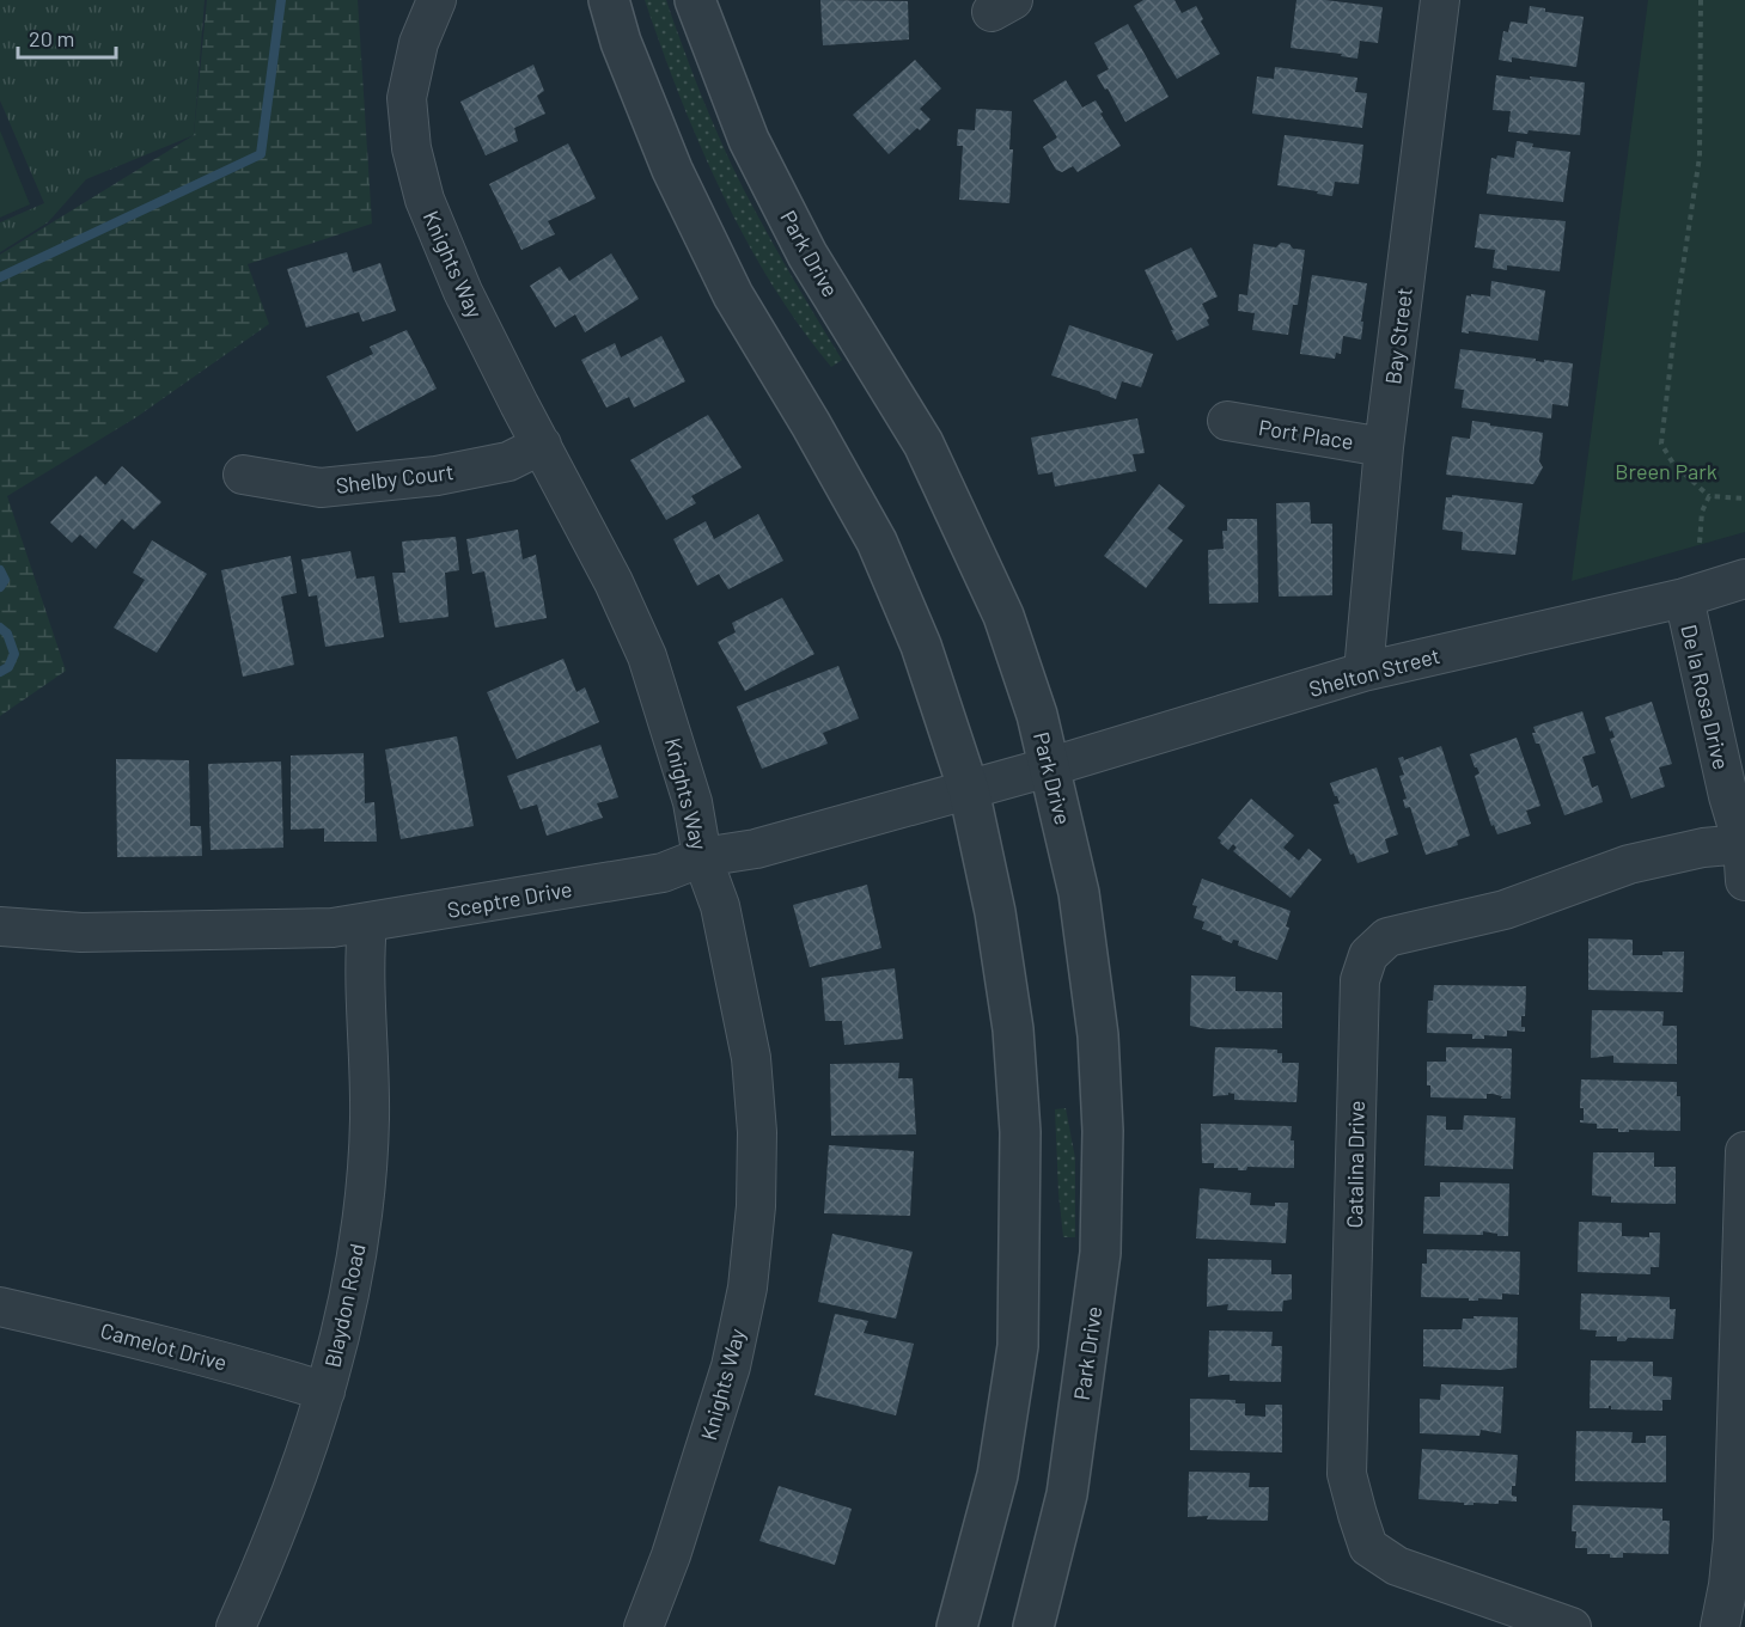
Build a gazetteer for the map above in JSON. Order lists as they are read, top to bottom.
{
  "streets": {
    "street": [
      "Park Drive",
      "Knights Way",
      "Bay Street",
      "Port Place",
      "Shelby Court",
      "Shelton Street",
      "De la Rosa Drive",
      "Sceptre Drive",
      "Catalina Drive",
      "Blaydon Road",
      "Camelot Drive"
    ]
  },
  "crossings": [
    ["Park Drive", "Shelton Street"],
    ["Knights Way", "Shelby Court"],
    ["Knights Way", "Sceptre Drive"],
    ["Bay Street", "Port Place"],
    ["Bay Street", "Shelton Street"],
    ["Shelton Street", "De la Rosa Drive"],
    ["Shelton Street", "Sceptre Drive"],
    ["De la Rosa Drive", "Catalina Drive"],
    ["Sceptre Drive", "Blaydon Road"],
    ["Blaydon Road", "Camelot Drive"]
  ],
  "parks": ["Breen Park"],
  "scale_bar": "20 m"
}
